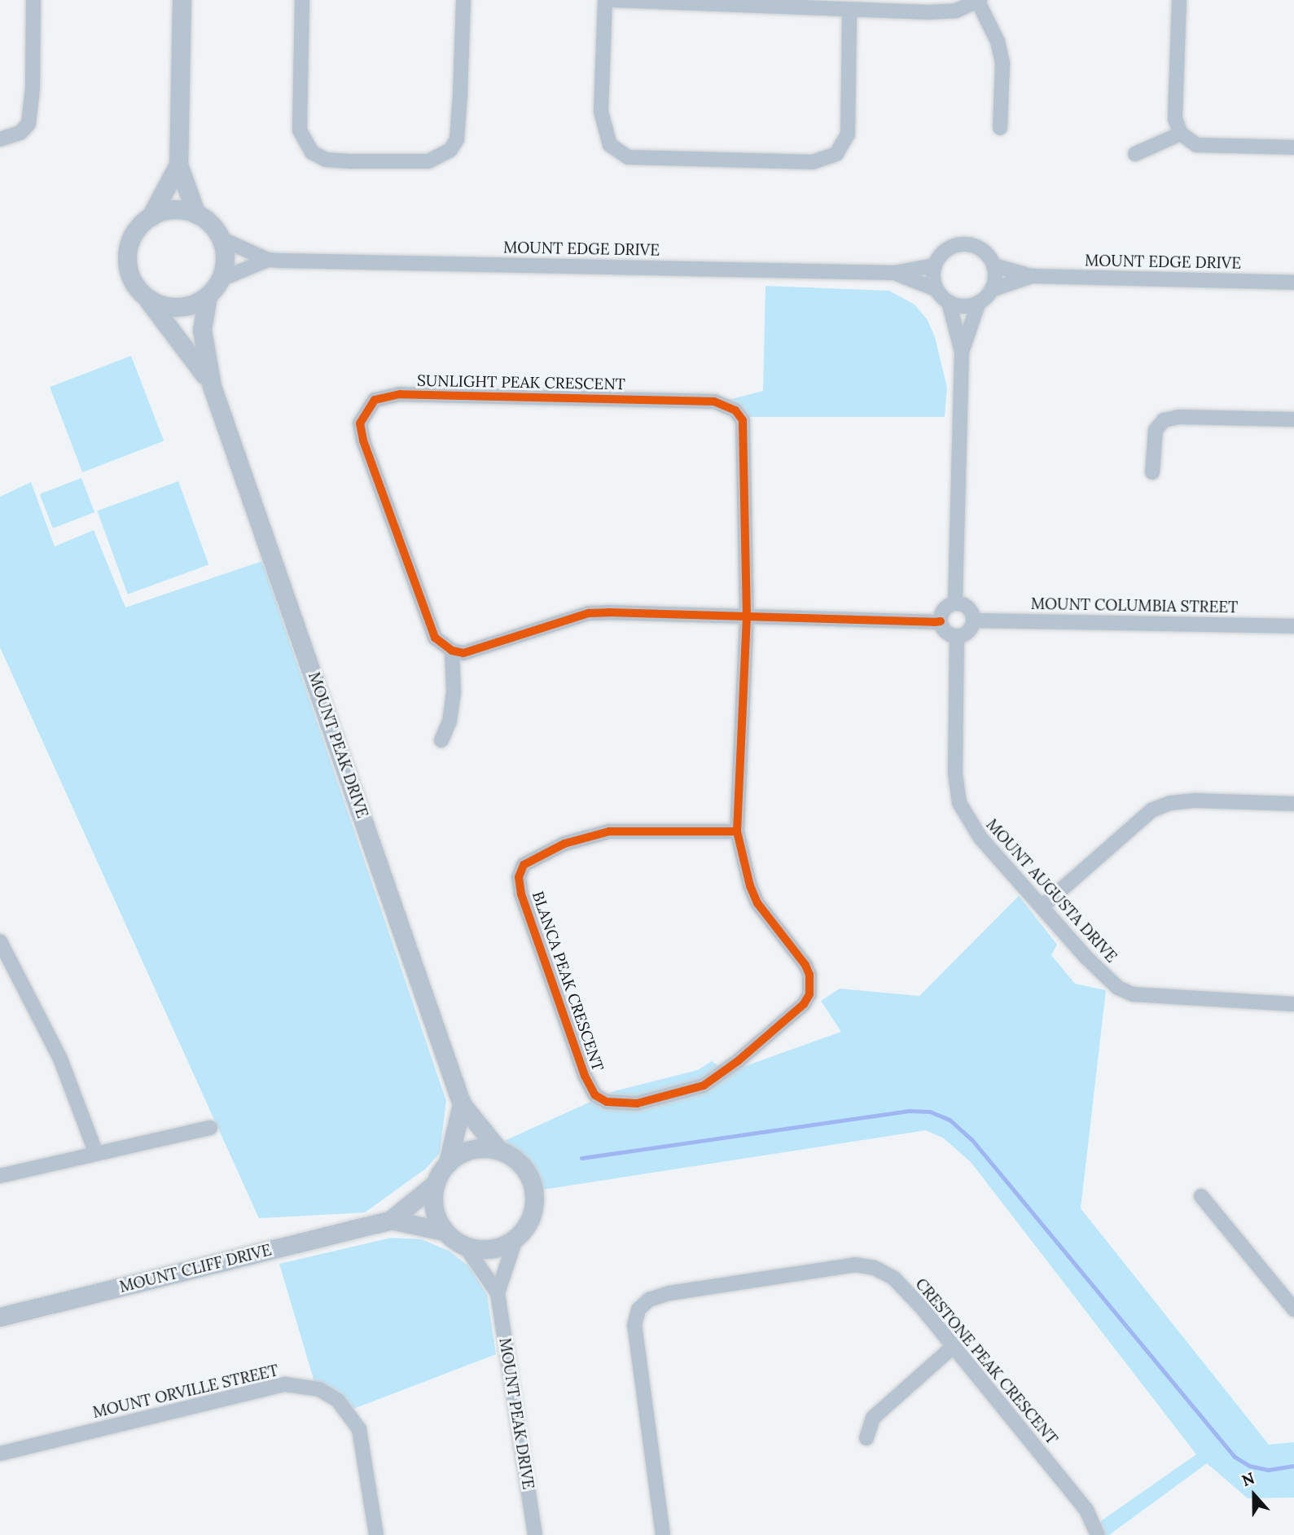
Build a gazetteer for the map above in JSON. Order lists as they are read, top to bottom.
{
  "streets": {
    "street": [
      "MOUNT EDGE DRIVE",
      "SUNLIGHT PEAK CRESCENT",
      "MOUNT COLUMBIA STREET",
      "MOUNT PEAK DRIVE",
      "MOUNT AUGUSTA DRIVE",
      "BLANCA PEAK CRESCENT",
      "MOUNT CLIFF DRIVE",
      "CRESTONE PEAK CRESCENT",
      "MOUNT ORVILLE STREET"
    ]
  },
  "crossings": [
    ["MOUNT EDGE DRIVE", "MOUNT PEAK DRIVE"],
    ["SUNLIGHT PEAK CRESCENT", "BLANCA PEAK CRESCENT"],
    ["MOUNT COLUMBIA STREET", "MOUNT AUGUSTA DRIVE"],
    ["MOUNT PEAK DRIVE", "MOUNT CLIFF DRIVE"]
  ],
  "north": "top"
}
